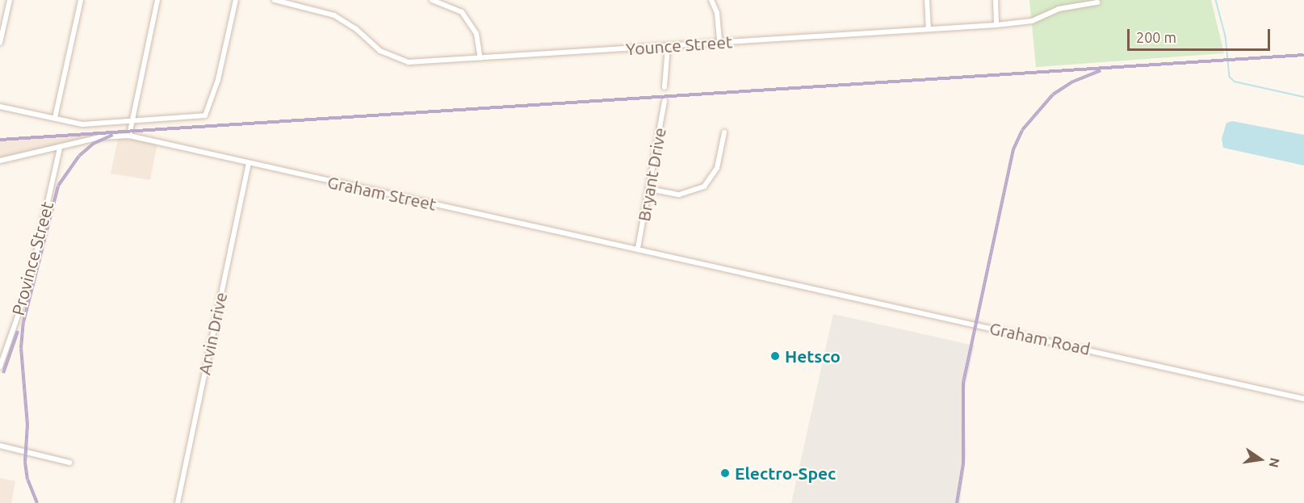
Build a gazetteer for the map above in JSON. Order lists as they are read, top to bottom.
{
  "streets": {
    "street": [
      "Younce Street",
      "Bryant Drive",
      "Graham Street",
      "Province Street",
      "Arvin Drive",
      "Graham Road"
    ]
  },
  "crossings": [
    ["Bryant Drive", "Graham Street"],
    ["Graham Street", "Province Street"],
    ["Graham Street", "Arvin Drive"],
    ["Graham Street", "Graham Road"]
  ],
  "places": ["Hetsco", "Electro-Spec"],
  "scale_bar": "200 m",
  "north": "right"
}
